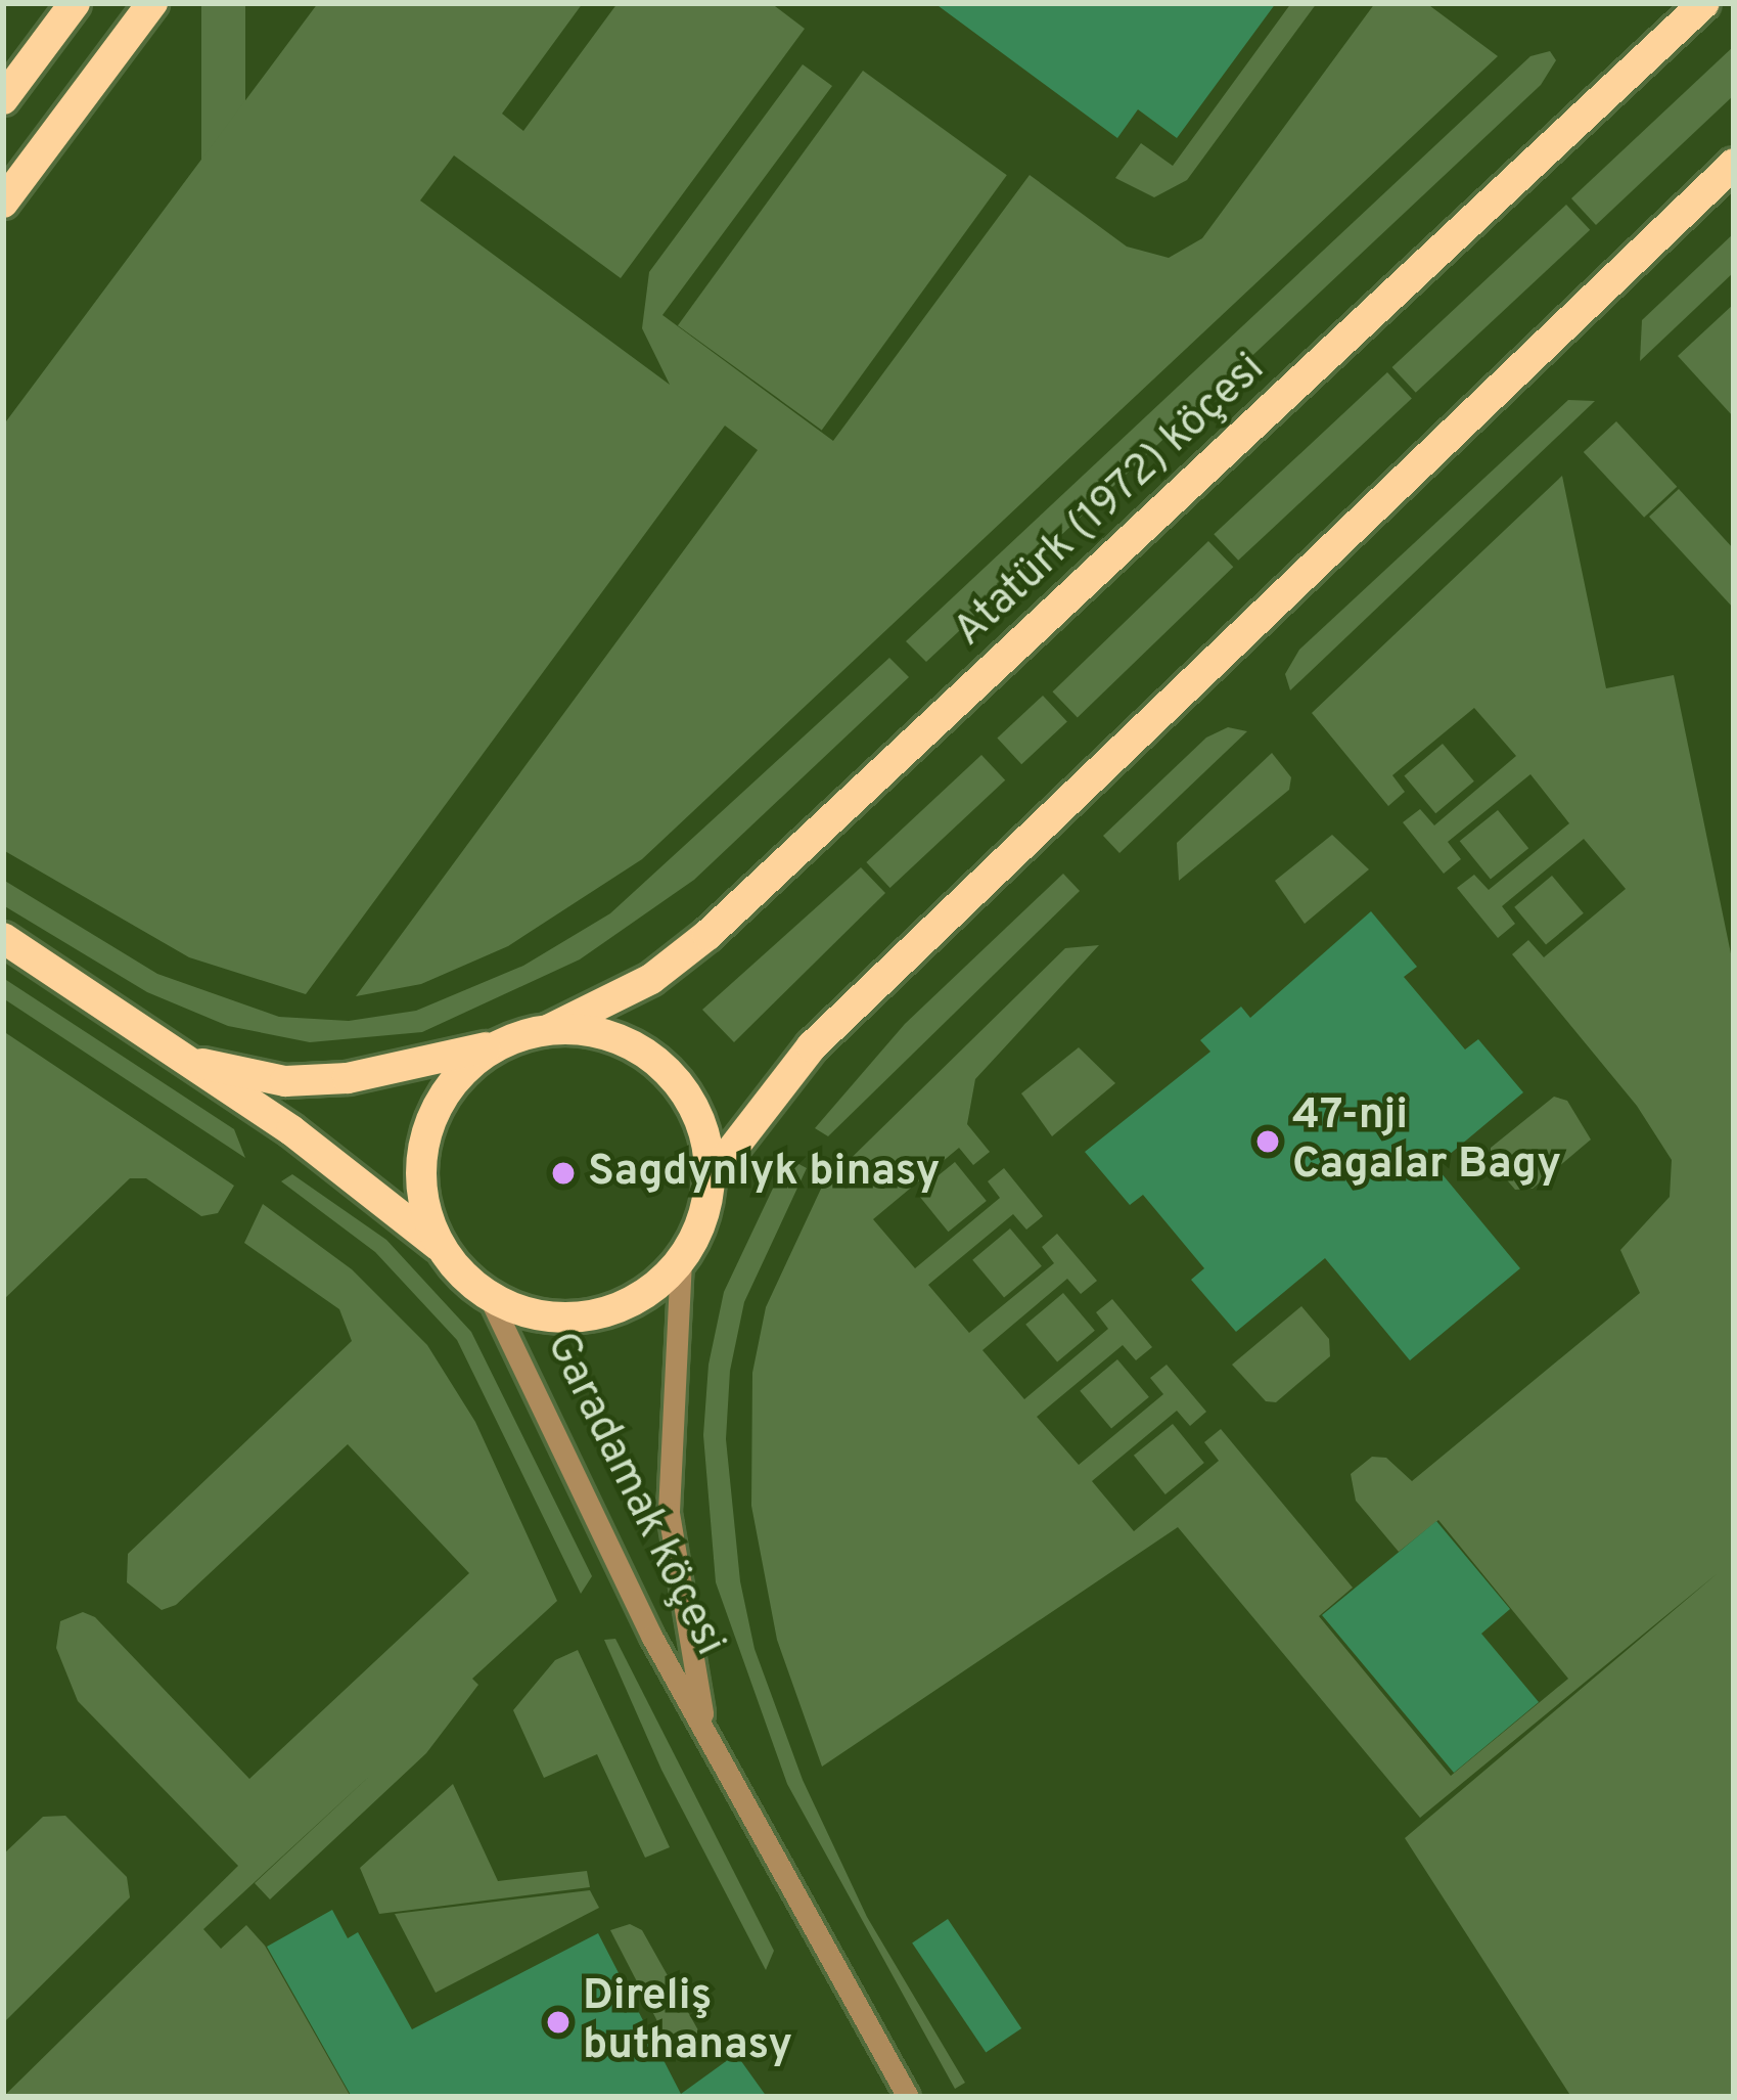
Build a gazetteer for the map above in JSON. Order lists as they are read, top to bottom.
{
  "streets": {
    "main road": ["Atatürk (1972) köçesi"],
    "street": ["Garadamak köçesi"]
  },
  "crossings": [
    ["Atatürk (1972) köçesi", "Garadamak köçesi"]
  ],
  "places": ["47-nji Cagalar Bagy", "Sagdynlyk binasy", "Direliş buthanasy"]
}
